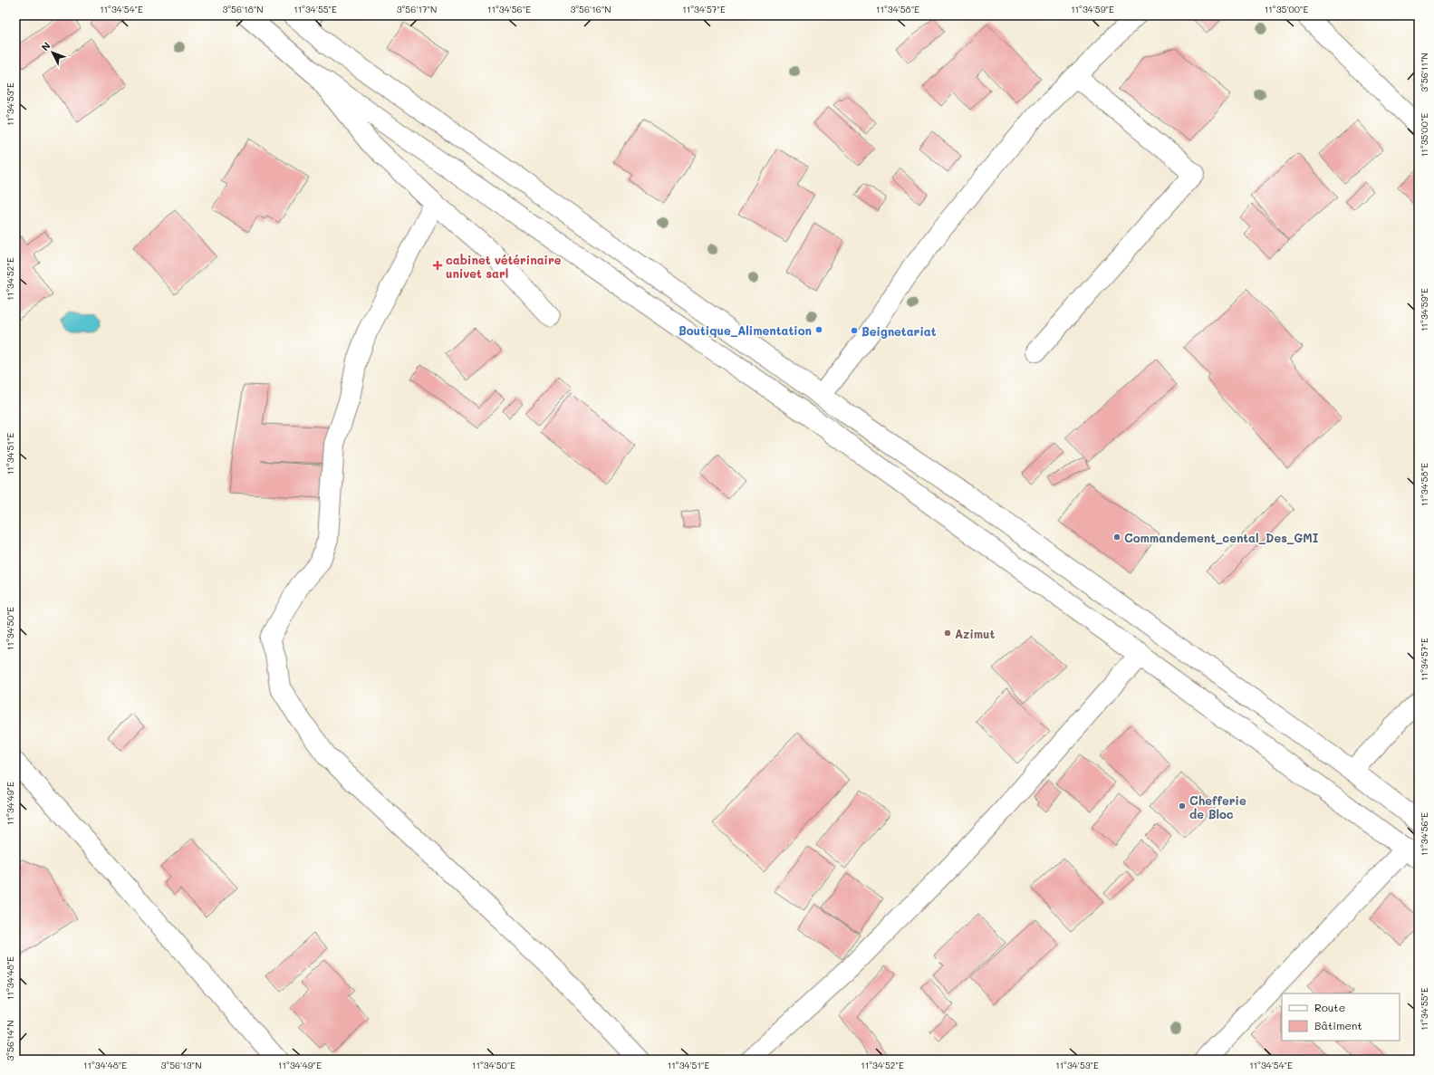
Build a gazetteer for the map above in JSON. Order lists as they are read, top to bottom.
{
  "places": {
    "health": ["cabinet vétérinaire univet sarl"],
    "other": [
      "Boutique_Alimentation",
      "Beignetariat",
      "Commandement_cental_Des_GMI",
      "Azimut",
      "Chefferie de Bloc"
    ]
  },
  "legend": ["Route", "Bâtiment"],
  "north": "top left",
  "coordinates": [
    "11°34'54\"E",
    "3°56'18\"N",
    "11°34'55\"E",
    "3°56'17\"N",
    "11°34'56\"E",
    "3°56'16\"N",
    "11°34'57\"E",
    "11°34'58\"E",
    "11°34'59\"E",
    "11°35'00\"E",
    "3°56'11\"N",
    "11°34'53\"E",
    "11°34'52\"E",
    "11°34'51\"E",
    "11°34'50\"E",
    "11°34'49\"E",
    "11°34'48\"E",
    "3°56'14\"N",
    "3°56'13\"N"
  ]
}
